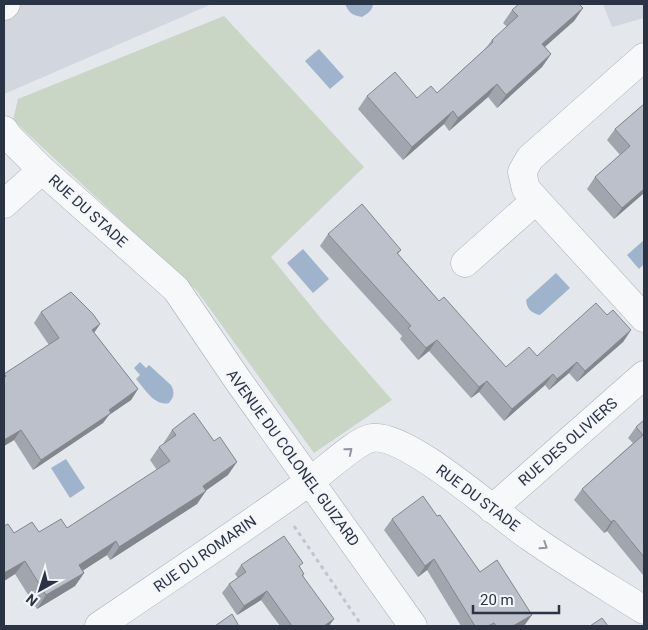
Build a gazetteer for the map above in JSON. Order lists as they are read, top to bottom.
{
  "streets": {
    "street": [
      "RUE DU STADE",
      "RUE DES OLIVIERS",
      "AVENUE DU COLONEL GUIZARD",
      "RUE DU ROMARIN"
    ]
  },
  "crossings": [
    ["RUE DU STADE", "RUE DES OLIVIERS"],
    ["RUE DU STADE", "AVENUE DU COLONEL GUIZARD"],
    ["RUE DU STADE", "RUE DU ROMARIN"],
    ["AVENUE DU COLONEL GUIZARD", "RUE DU ROMARIN"]
  ],
  "one_way": ["RUE DU STADE"],
  "scale_bar": "20 m",
  "north": "bottom left"
}
